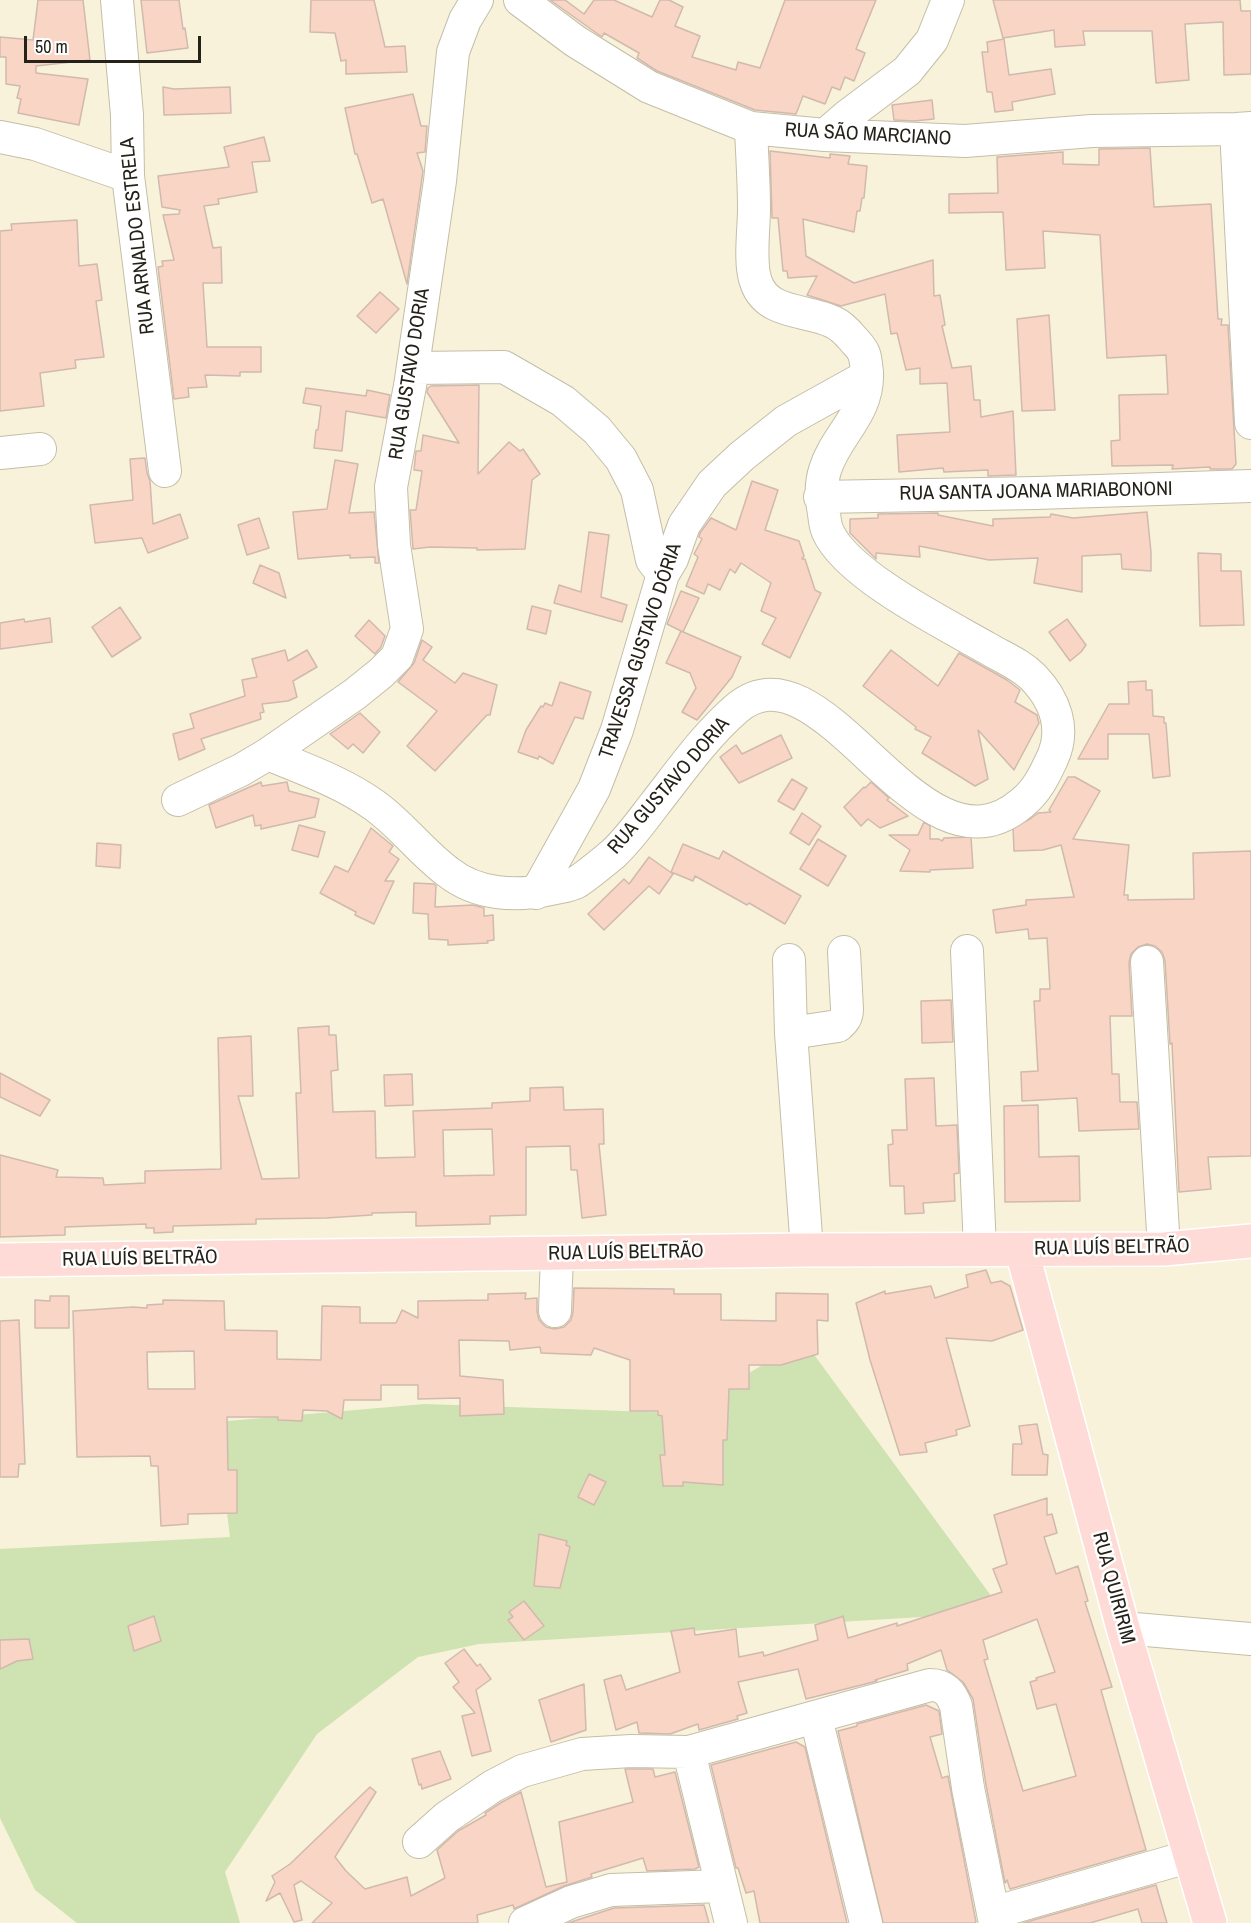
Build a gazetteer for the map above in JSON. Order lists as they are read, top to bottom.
{
  "streets": {
    "main road": ["RUA LUÍS BELTRÃO", "RUA QUIRIRIM"],
    "street": [
      "RUA SÃO MARCIANO",
      "RUA ARNALDO ESTRELA",
      "RUA GUSTAVO DORIA",
      "RUA SANTA JOANA MARIABONONI",
      "TRAVESSA GUSTAVO DÓRIA"
    ]
  },
  "crossings": [
    ["RUA SÃO MARCIANO", "RUA GUSTAVO DORIA"],
    ["RUA GUSTAVO DORIA", "RUA SANTA JOANA MARIABONONI"],
    ["RUA GUSTAVO DORIA", "TRAVESSA GUSTAVO DÓRIA"],
    ["RUA LUÍS BELTRÃO", "RUA QUIRIRIM"]
  ],
  "scale_bar": "50 m"
}
